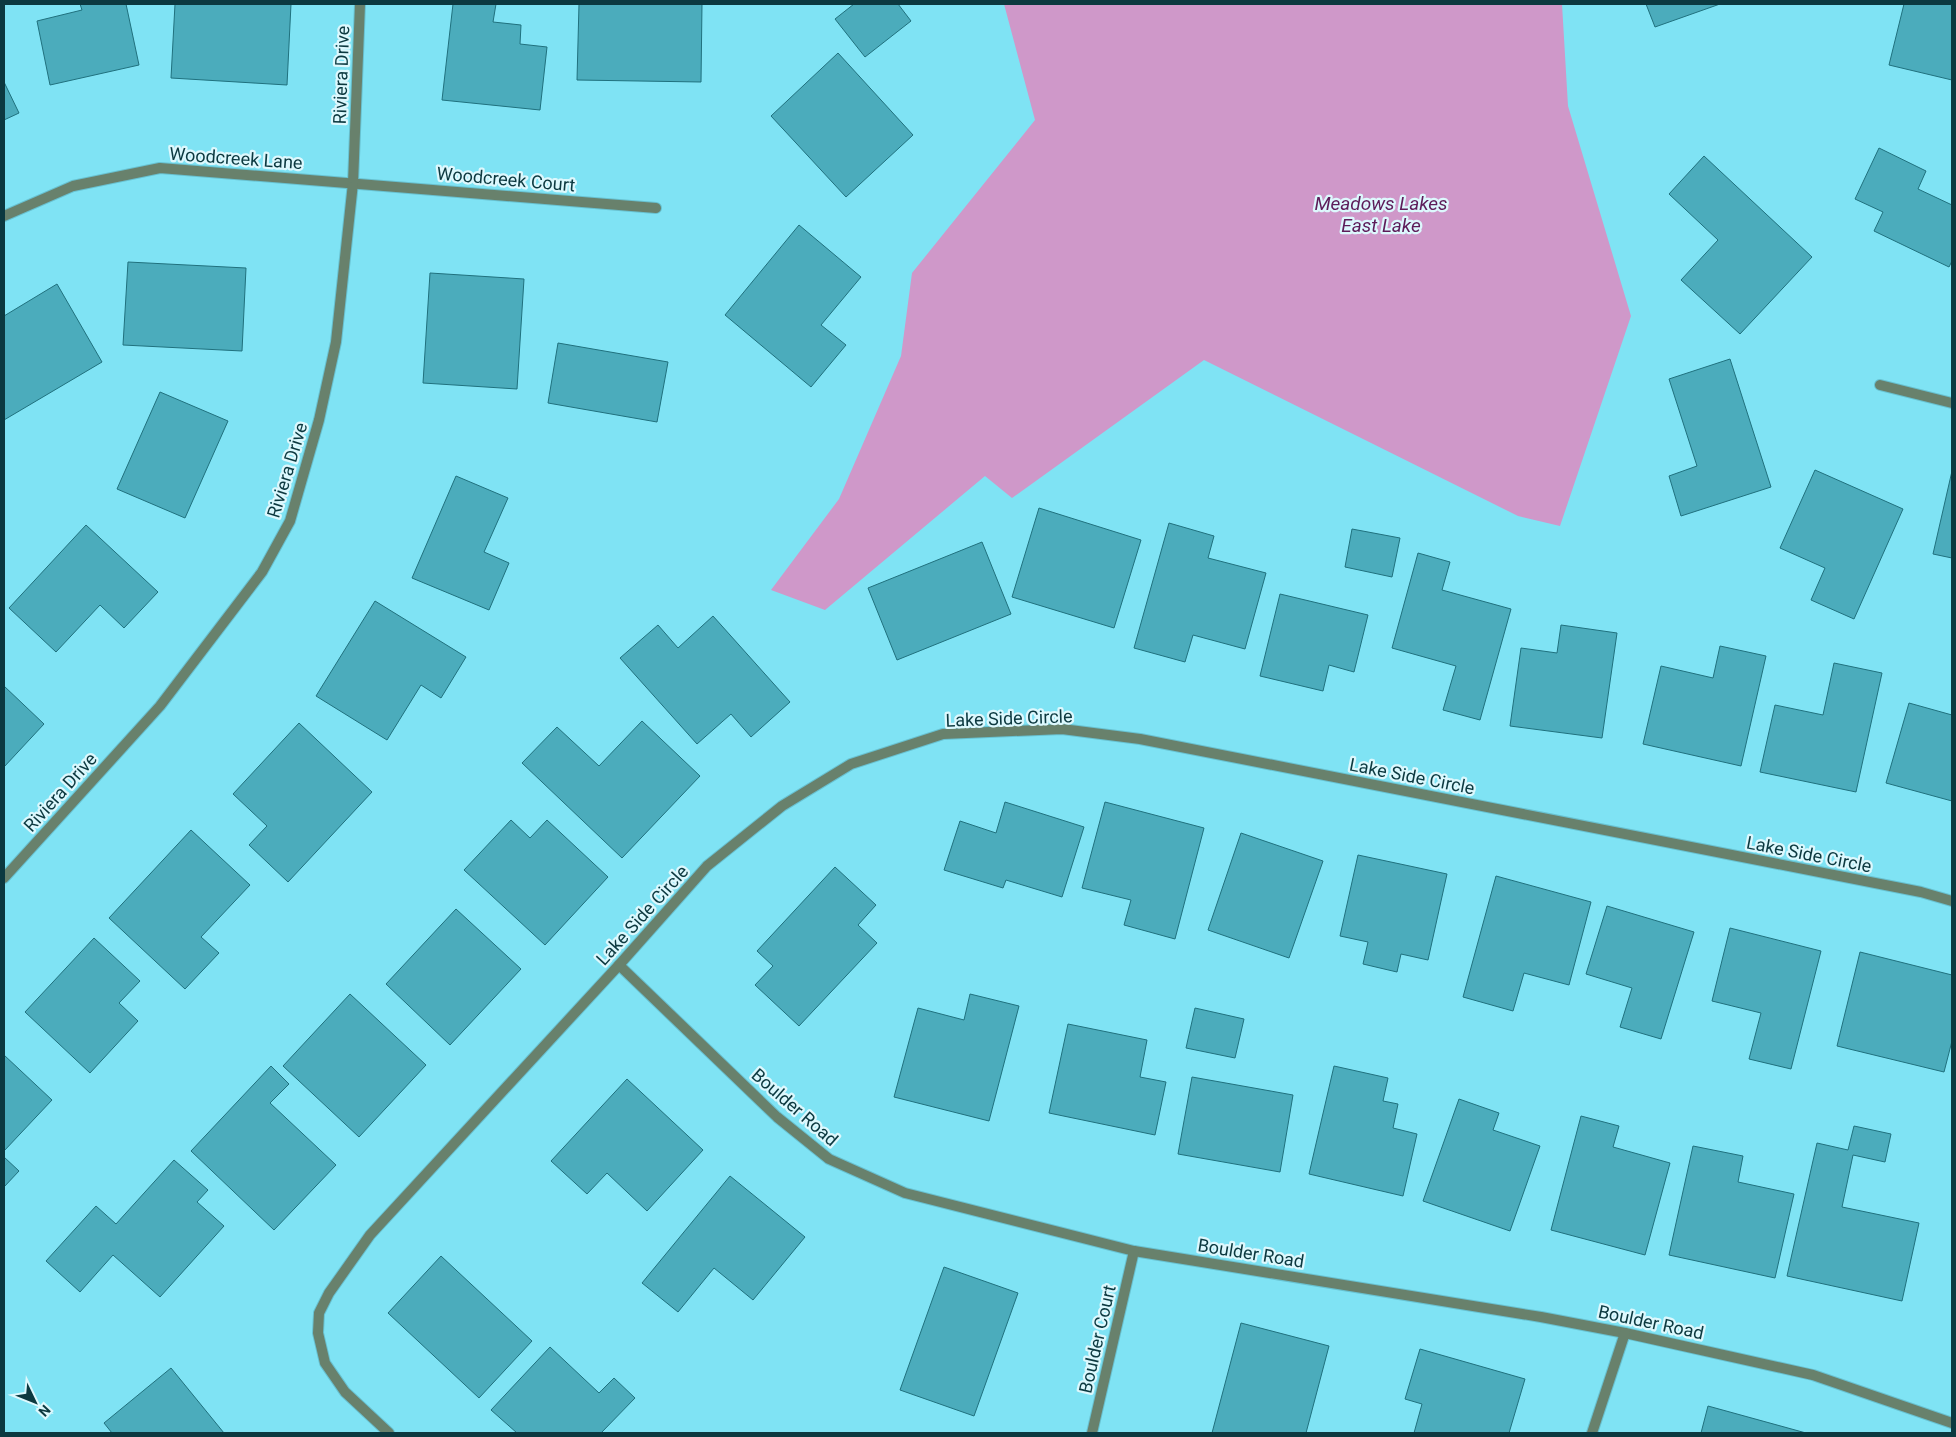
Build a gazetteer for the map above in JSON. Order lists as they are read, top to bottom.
{
  "streets": {
    "street": [
      "Riviera Drive",
      "Woodcreek Lane",
      "Woodcreek Court",
      "Lake Side Circle",
      "Boulder Road",
      "Boulder Court"
    ]
  },
  "crossings": [
    ["Riviera Drive", "Woodcreek Lane"],
    ["Riviera Drive", "Woodcreek Court"],
    ["Woodcreek Lane", "Woodcreek Court"],
    ["Lake Side Circle", "Boulder Road"],
    ["Boulder Road", "Boulder Court"]
  ],
  "water": ["Meadows Lakes East Lake"],
  "north": "bottom right"
}
